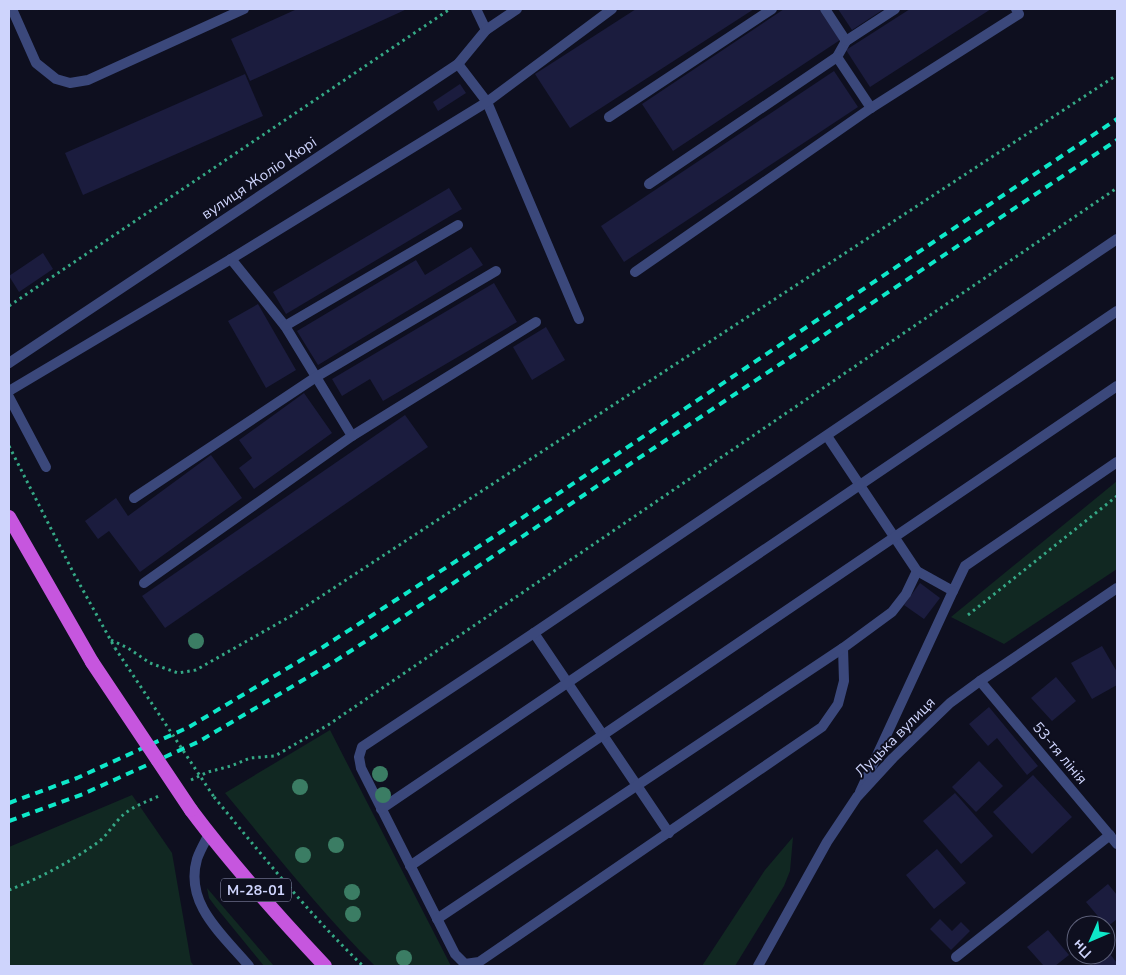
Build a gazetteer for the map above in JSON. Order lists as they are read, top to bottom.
{
  "streets": {
    "highway": ["М-28-01"],
    "street": ["вулиця Жоліо Кюрі", "Луцька вулиця", "53-тя лінія"]
  },
  "crossings": [
    ["Луцька вулиця", "53-тя лінія"]
  ],
  "north": "bottom left"
}
